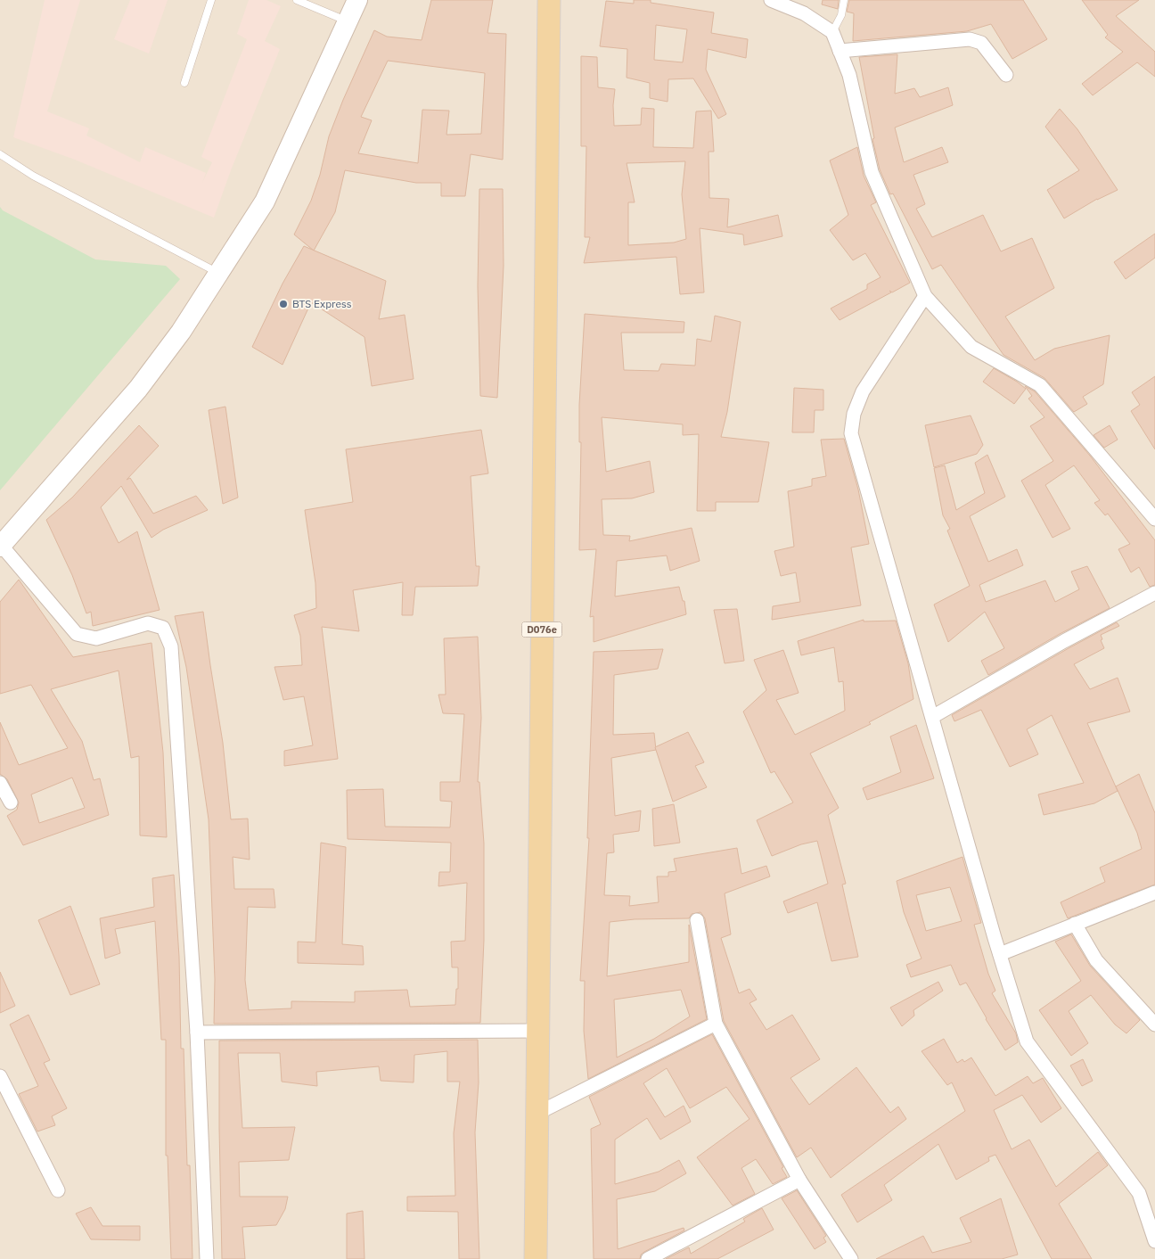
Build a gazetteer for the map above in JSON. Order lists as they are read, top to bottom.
{
  "streets": {
    "main road": ["D076e"]
  },
  "places": ["BTS Express"]
}
